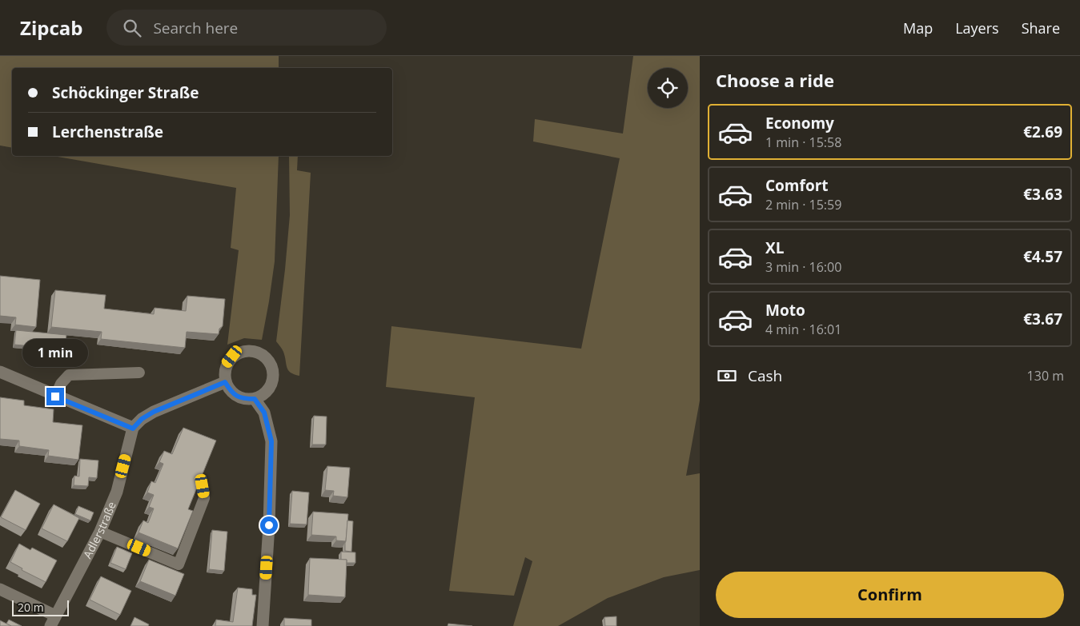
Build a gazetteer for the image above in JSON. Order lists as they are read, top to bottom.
{
  "streets": {
    "street": ["Adlerstraße"]
  },
  "scale_bar": "20 m",
  "page": {
    "header": "Zipcab",
    "search": "Search here",
    "nav": ["Map", "Layers", "Share"],
    "heading": "Choose a ride",
    "banner": ["Schöckinger Straße", "Lerchenstraße"],
    "list": [
      {
        "name": "Economy",
        "note": "1 min · 15:58",
        "value": "€2.69"
      },
      {
        "name": "Comfort",
        "note": "2 min · 15:59",
        "value": "€3.63"
      },
      {
        "name": "XL",
        "note": "3 min · 16:00",
        "value": "€4.57"
      },
      {
        "name": "Moto",
        "note": "4 min · 16:01",
        "value": "€3.67"
      }
    ],
    "bubble": "1 min",
    "pay": ["Cash", "130 m"],
    "buttons": "Confirm",
    "scale": "20 m"
  }
}
